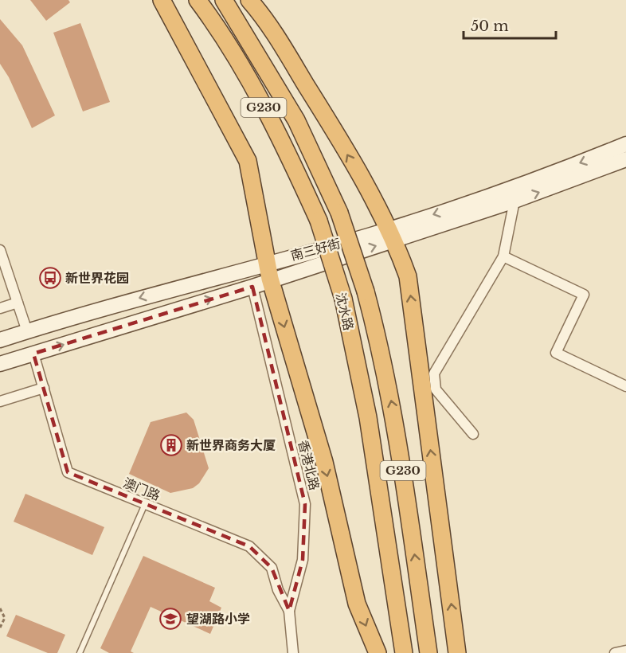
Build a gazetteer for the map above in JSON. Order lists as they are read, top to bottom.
{
  "streets": {
    "highway": ["G230", "沈水路"],
    "street": ["香港北路", "澳门路"]
  },
  "crossings": [
    ["香港北路", "澳门路"]
  ],
  "places": {
    "bus stop": ["新世界花园"],
    "building": ["新世界商务大厦"],
    "school or university": ["望湖路小学"]
  },
  "scale_bar": "50 m"
}
